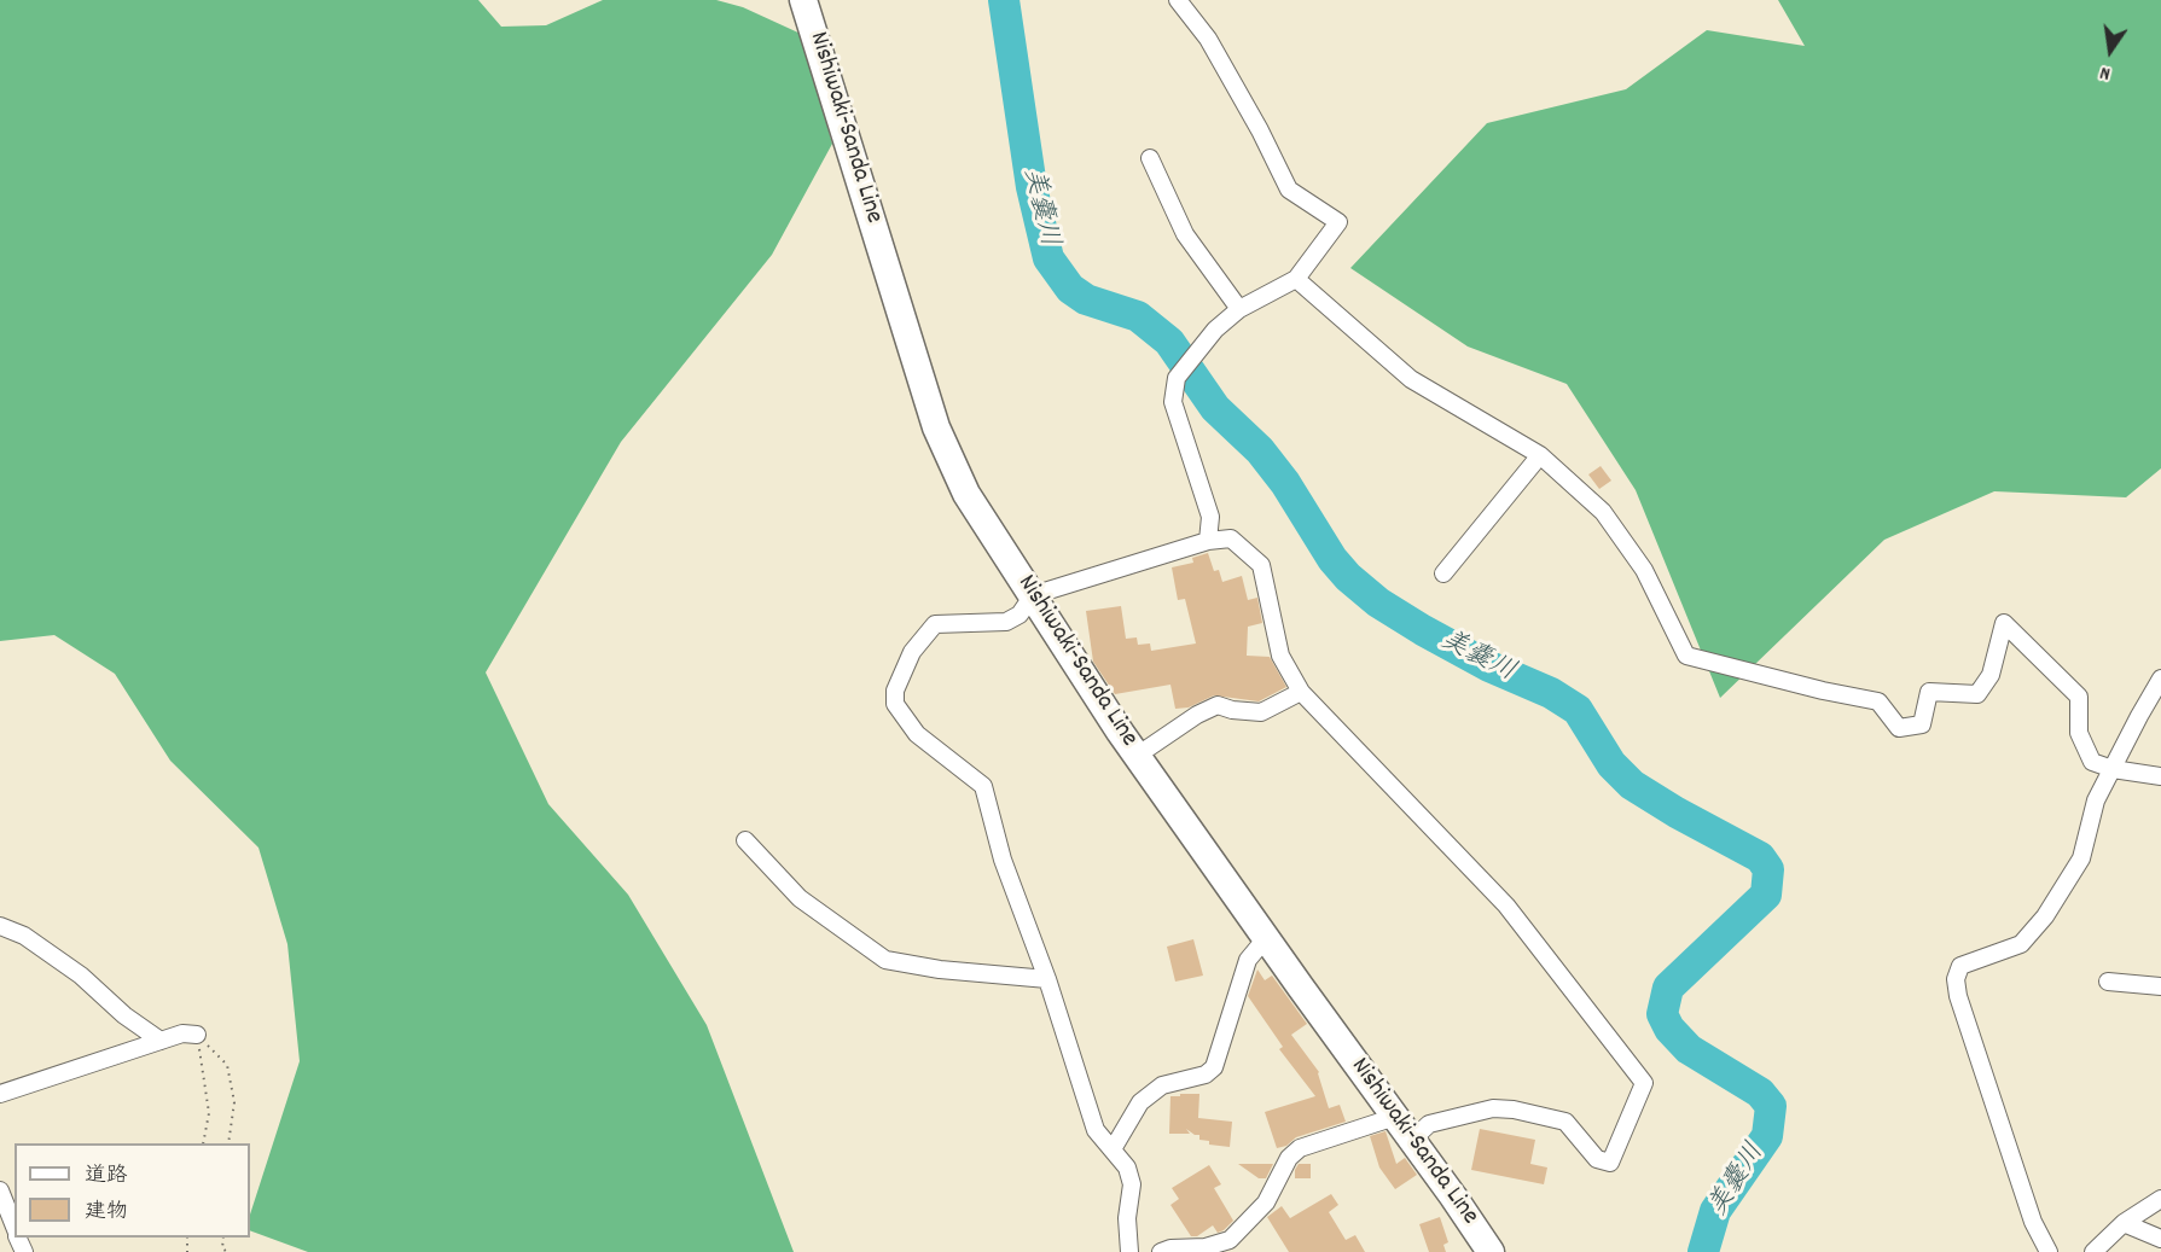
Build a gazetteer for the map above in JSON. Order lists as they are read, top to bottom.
{
  "streets": {
    "main road": ["Nishiwaki-Sanda Line"]
  },
  "water": ["美嚢川"],
  "legend": ["道路", "建物"],
  "north": "bottom"
}
